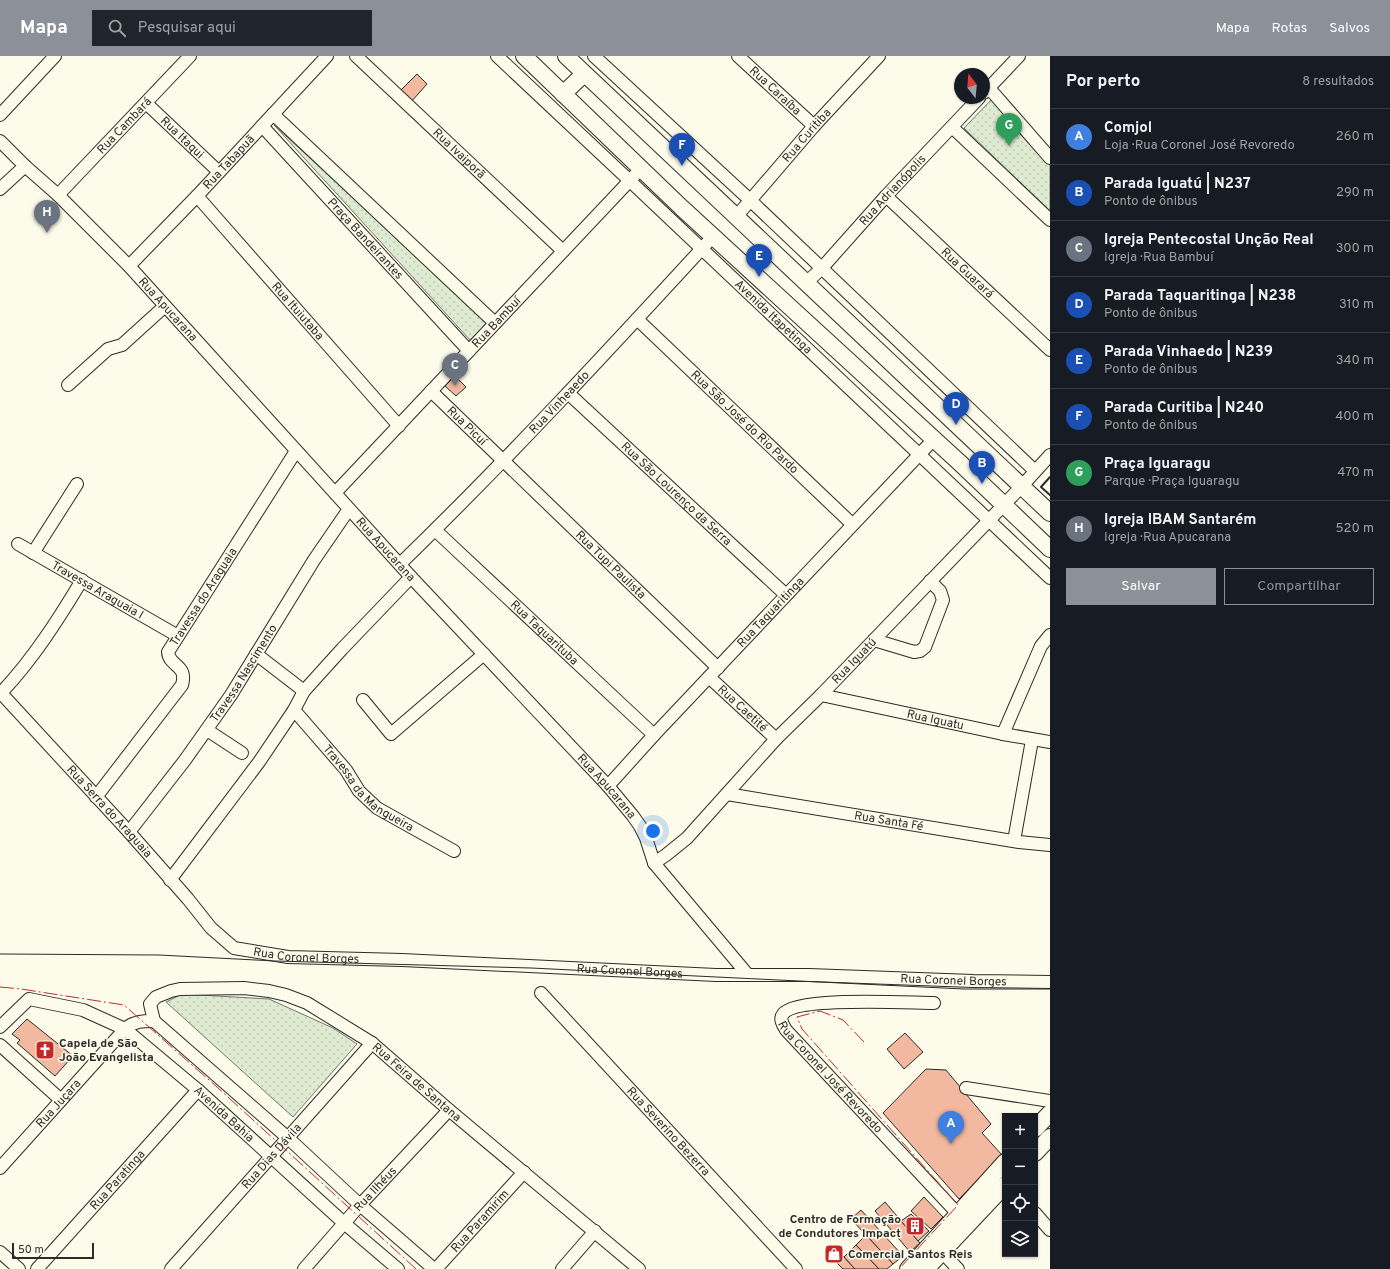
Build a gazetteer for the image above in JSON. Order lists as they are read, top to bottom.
{
  "streets": {
    "main road": ["Avenida Itapetinga"],
    "street": [
      "Rua Caraíba",
      "Rua Cambará",
      "Rua Curitiba",
      "Rua Itaqui",
      "Rua Ivaiporã",
      "Rua Tabapuã",
      "Rua Adrianópolis",
      "Praça Bandeirantes",
      "Rua Guarará",
      "Rua Apucarana",
      "Rua Ituiutaba",
      "Rua Bambuí",
      "Rua Vinheaedo",
      "Rua São José do Rio Pardo",
      "Rua Picuí",
      "Rua São Lourenço da Serra",
      "Rua Tupi Paulista",
      "Travessa Araguaia I",
      "Travessa do Araguaia",
      "Rua Taquaritinga",
      "Rua Taquarituba",
      "Rua Iguatú",
      "Travessa Nascimento",
      "Rua Caetité",
      "Rua Iguatu",
      "Travessa da Mangueira",
      "Rua Serra do Araguaia",
      "Rua Santa Fé",
      "Rua Coronel Borges",
      "Rua Coronel José Revoredo",
      "Rua Feira de Santana",
      "Rua Juçara",
      "Avenida Bahia",
      "Rua Severino Bezerra",
      "Rua Dias Dávila",
      "Rua Paratinga",
      "Rua Ilhéus",
      "Rua Paramirim"
    ]
  },
  "crossings": [
    ["Rua Caraíba", "Rua Curitiba"],
    ["Rua Cambará", "Rua Itaqui"],
    ["Rua Cambará", "Rua Apucarana"],
    ["Rua Itaqui", "Rua Tabapuã"],
    ["Rua Ivaiporã", "Rua Bambuí"],
    ["Rua Tabapuã", "Praça Bandeirantes"],
    ["Rua Tabapuã", "Rua Apucarana"],
    ["Rua Tabapuã", "Rua Ituiutaba"],
    ["Rua Adrianópolis", "Rua Guarará"],
    ["Praça Bandeirantes", "Rua Bambuí"],
    ["Rua Apucarana", "Rua Bambuí"],
    ["Rua Apucarana", "Rua Vinheaedo"],
    ["Rua Apucarana", "Travessa do Araguaia"],
    ["Rua Apucarana", "Rua Taquaritinga"],
    ["Rua Apucarana", "Rua Iguatú"],
    ["Rua Apucarana", "Travessa Nascimento"],
    ["Rua Apucarana", "Rua Coronel Borges"],
    ["Rua Ituiutaba", "Rua Bambuí"],
    ["Avenida Itapetinga", "Rua Bambuí"],
    ["Avenida Itapetinga", "Rua Vinheaedo"],
    ["Avenida Itapetinga", "Rua Taquaritinga"],
    ["Avenida Itapetinga", "Rua Iguatú"],
    ["Rua Bambuí", "Rua Picuí"],
    ["Rua Vinheaedo", "Rua São José do Rio Pardo"],
    ["Rua Vinheaedo", "Rua Picuí"],
    ["Rua Vinheaedo", "Rua São Lourenço da Serra"],
    ["Rua Vinheaedo", "Rua Tupi Paulista"],
    ["Rua Vinheaedo", "Rua Taquarituba"],
    ["Rua São José do Rio Pardo", "Rua Taquaritinga"],
    ["Rua Picuí", "Rua Tupi Paulista"],
    ["Rua São Lourenço da Serra", "Rua Taquaritinga"],
    ["Rua Tupi Paulista", "Rua Taquaritinga"],
    ["Travessa Araguaia I", "Travessa do Araguaia"],
    ["Travessa do Araguaia", "Rua Serra do Araguaia"],
    ["Rua Taquaritinga", "Rua Taquarituba"],
    ["Rua Taquaritinga", "Rua Caetité"],
    ["Rua Iguatú", "Rua Caetité"],
    ["Rua Iguatú", "Rua Iguatu"],
    ["Rua Iguatú", "Rua Santa Fé"],
    ["Travessa Nascimento", "Rua Serra do Araguaia"],
    ["Rua Serra do Araguaia", "Rua Coronel Borges"],
    ["Rua Feira de Santana", "Rua Juçara"],
    ["Rua Feira de Santana", "Avenida Bahia"],
    ["Rua Feira de Santana", "Rua Dias Dávila"],
    ["Rua Feira de Santana", "Rua Ilhéus"],
    ["Rua Feira de Santana", "Rua Paramirim"],
    ["Rua Juçara", "Avenida Bahia"],
    ["Avenida Bahia", "Rua Dias Dávila"],
    ["Avenida Bahia", "Rua Paratinga"],
    ["Avenida Bahia", "Rua Ilhéus"],
    ["Avenida Bahia", "Rua Paramirim"]
  ],
  "places": {
    "church": ["Capela de São João Evangelista"],
    "building": ["Centro de Formação de Condutores Impact"],
    "shop": ["Comercial Santos Reis"]
  },
  "scale_bar": "50 m",
  "north": "top",
  "page": {
    "header": "Mapa",
    "search": "Pesquisar aqui",
    "nav": ["Mapa", "Rotas", "Salvos"],
    "heading": ["Por perto", "8 resultados"],
    "list": [
      {
        "mark": "A",
        "name": "Comjol",
        "note": "Loja · Rua Coronel José Revoredo",
        "value": "260 m"
      },
      {
        "mark": "B",
        "name": "Parada Iguatú | N237",
        "note": "Ponto de ônibus",
        "value": "290 m"
      },
      {
        "mark": "C",
        "name": "Igreja Pentecostal Unção Real",
        "note": "Igreja · Rua Bambuí",
        "value": "300 m"
      },
      {
        "mark": "D",
        "name": "Parada Taquaritinga | N238",
        "note": "Ponto de ônibus",
        "value": "310 m"
      },
      {
        "mark": "E",
        "name": "Parada Vinhaedo | N239",
        "note": "Ponto de ônibus",
        "value": "340 m"
      },
      {
        "mark": "F",
        "name": "Parada Curitiba | N240",
        "note": "Ponto de ônibus",
        "value": "400 m"
      },
      {
        "mark": "G",
        "name": "Praça Iguaragu",
        "note": "Parque · Praça Iguaragu",
        "value": "470 m"
      },
      {
        "mark": "H",
        "name": "Igreja IBAM Santarém",
        "note": "Igreja · Rua Apucarana",
        "value": "520 m"
      }
    ],
    "pins": [
      "G",
      "F",
      "H",
      "E",
      "C",
      "D",
      "B",
      "A"
    ],
    "buttons": ["Salvar", "Compartilhar"],
    "map_buttons": ["+", "−"],
    "scale": "50 m"
  }
}
